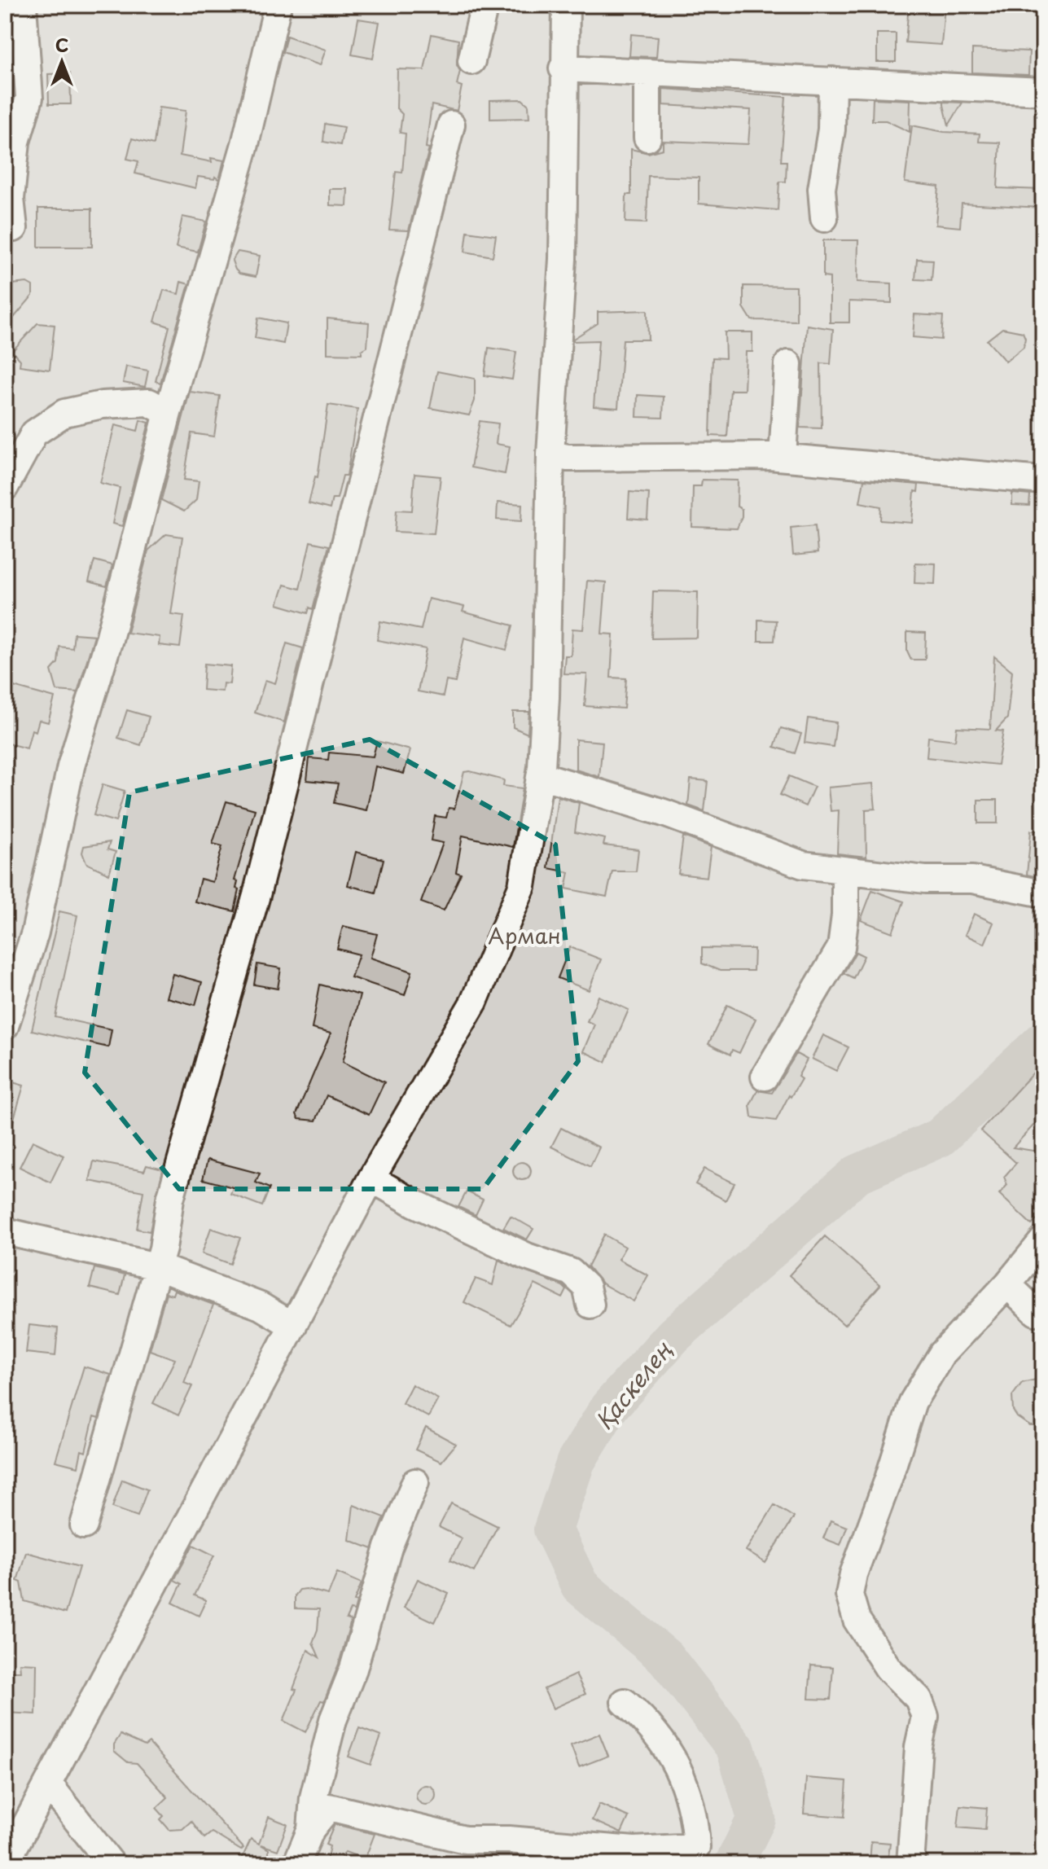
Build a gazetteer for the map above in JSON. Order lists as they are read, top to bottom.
{
  "water": ["Қаскелең"],
  "parks": ["Арман"],
  "north": "top"
}
